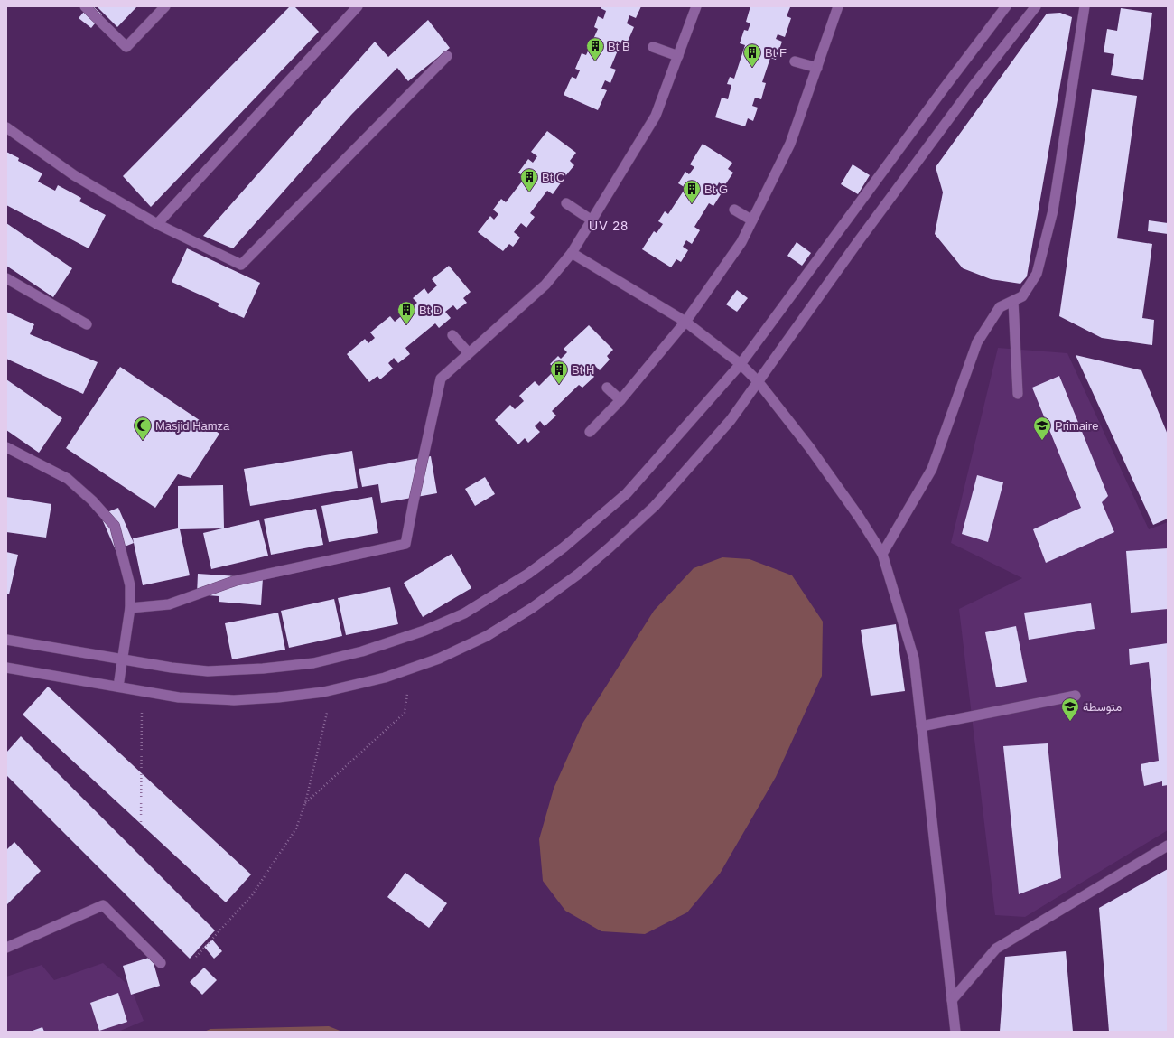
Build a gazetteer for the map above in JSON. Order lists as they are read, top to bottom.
{
  "districts": ["UV 28"],
  "places": {
    "building": [
      "Bt B",
      "Bt F",
      "Bt C",
      "Bt G",
      "Bt D",
      "Bt H"
    ],
    "mosque": ["Masjid Hamza"],
    "school or university": ["Primaire", "متوسطة"]
  }
}
